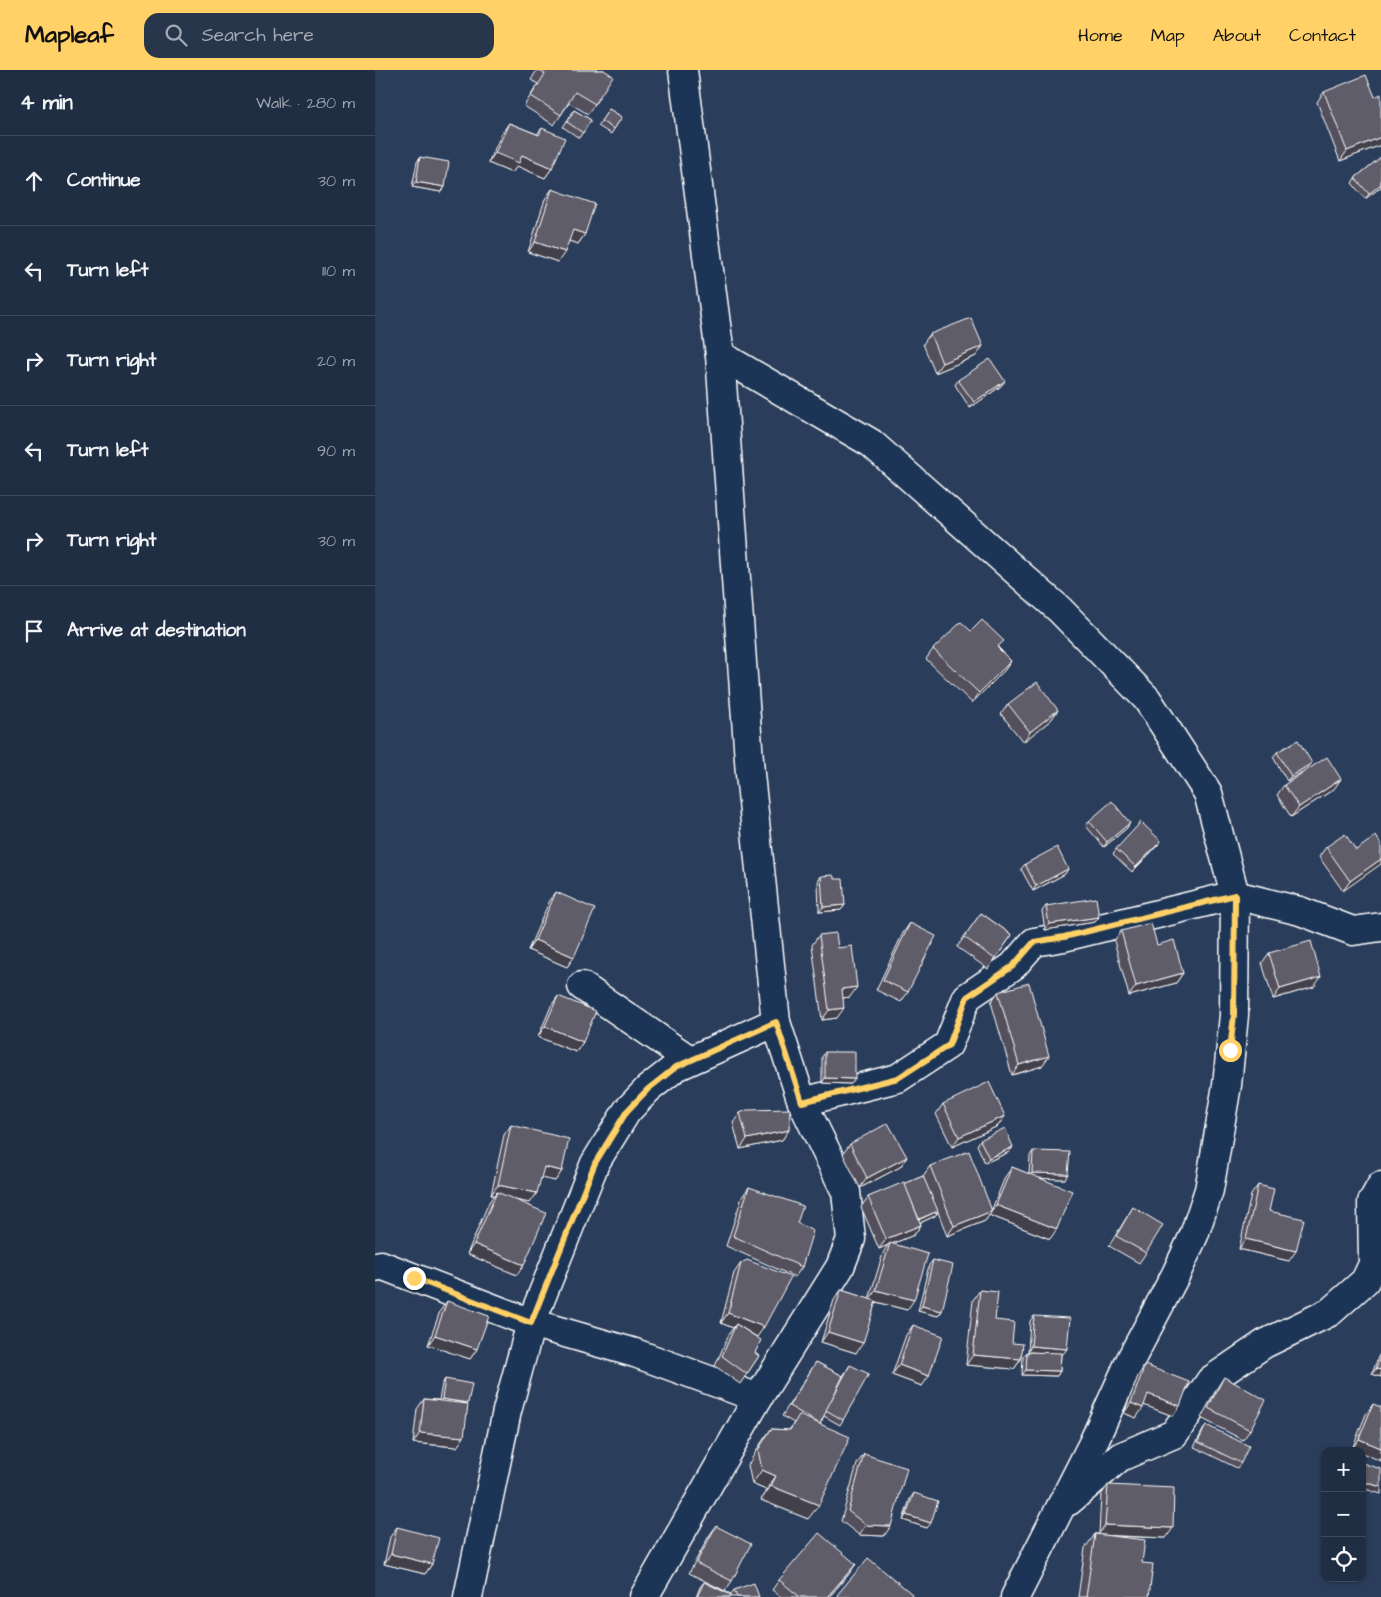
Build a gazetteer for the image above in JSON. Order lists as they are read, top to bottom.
{
  "page": {
    "header": "Mapleaf",
    "search": "Search here",
    "nav": [
      "Home",
      "Map",
      "About",
      "Contact"
    ],
    "heading": ["4 min", "Walk · 280 m"],
    "list": [
      ["Continue", "30 m"],
      ["Turn left", "110 m"],
      ["Turn right", "20 m"],
      ["Turn left", "90 m"],
      ["Turn right", "30 m"],
      "Arrive at destination"
    ],
    "map_buttons": ["+", "−"]
  }
}
